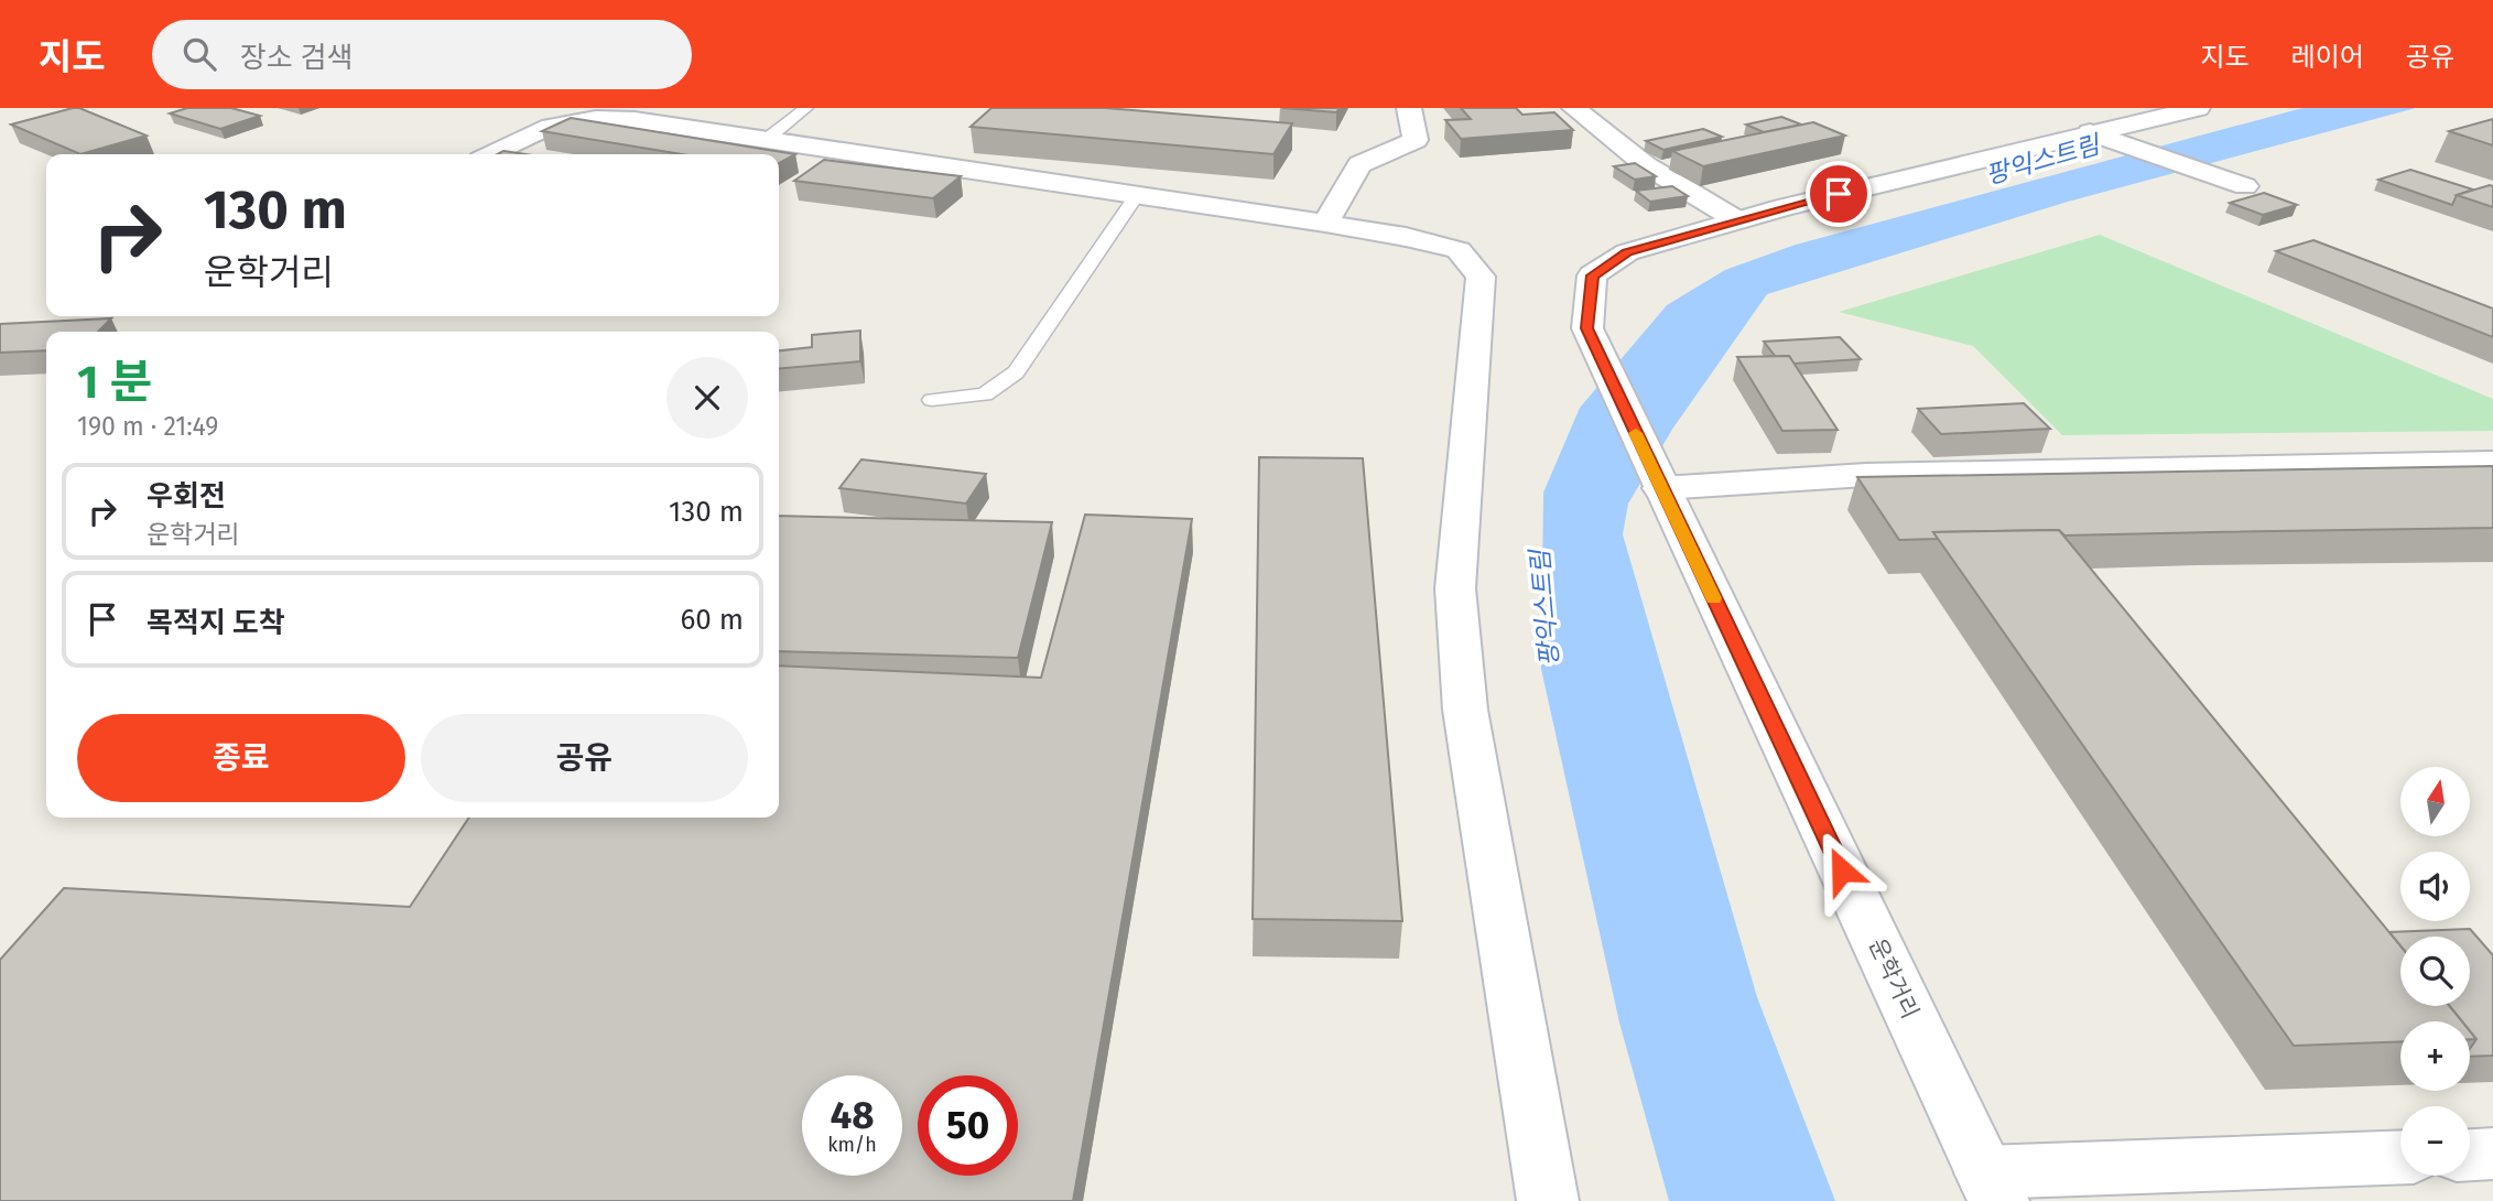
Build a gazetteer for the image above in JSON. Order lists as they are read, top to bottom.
{
  "streets": {
    "street": ["운학거리"]
  },
  "water": ["팡익스트림"],
  "north": "top",
  "page": {
    "header": "지도",
    "search": "장소 검색",
    "nav": ["지도", "레이어", "공유"],
    "turn": ["130 m", "운학거리"],
    "heading": ["1 분", "190 m · 21:49"],
    "list": [
      {
        "name": "우회전",
        "note": "운학거리",
        "value": "130 m"
      },
      {
        "name": "목적지 도착",
        "value": "60 m"
      }
    ],
    "buttons": ["종료", "공유"],
    "map_buttons": ["+", "−"],
    "speed": "48 km/h",
    "limit": "50"
  }
}
